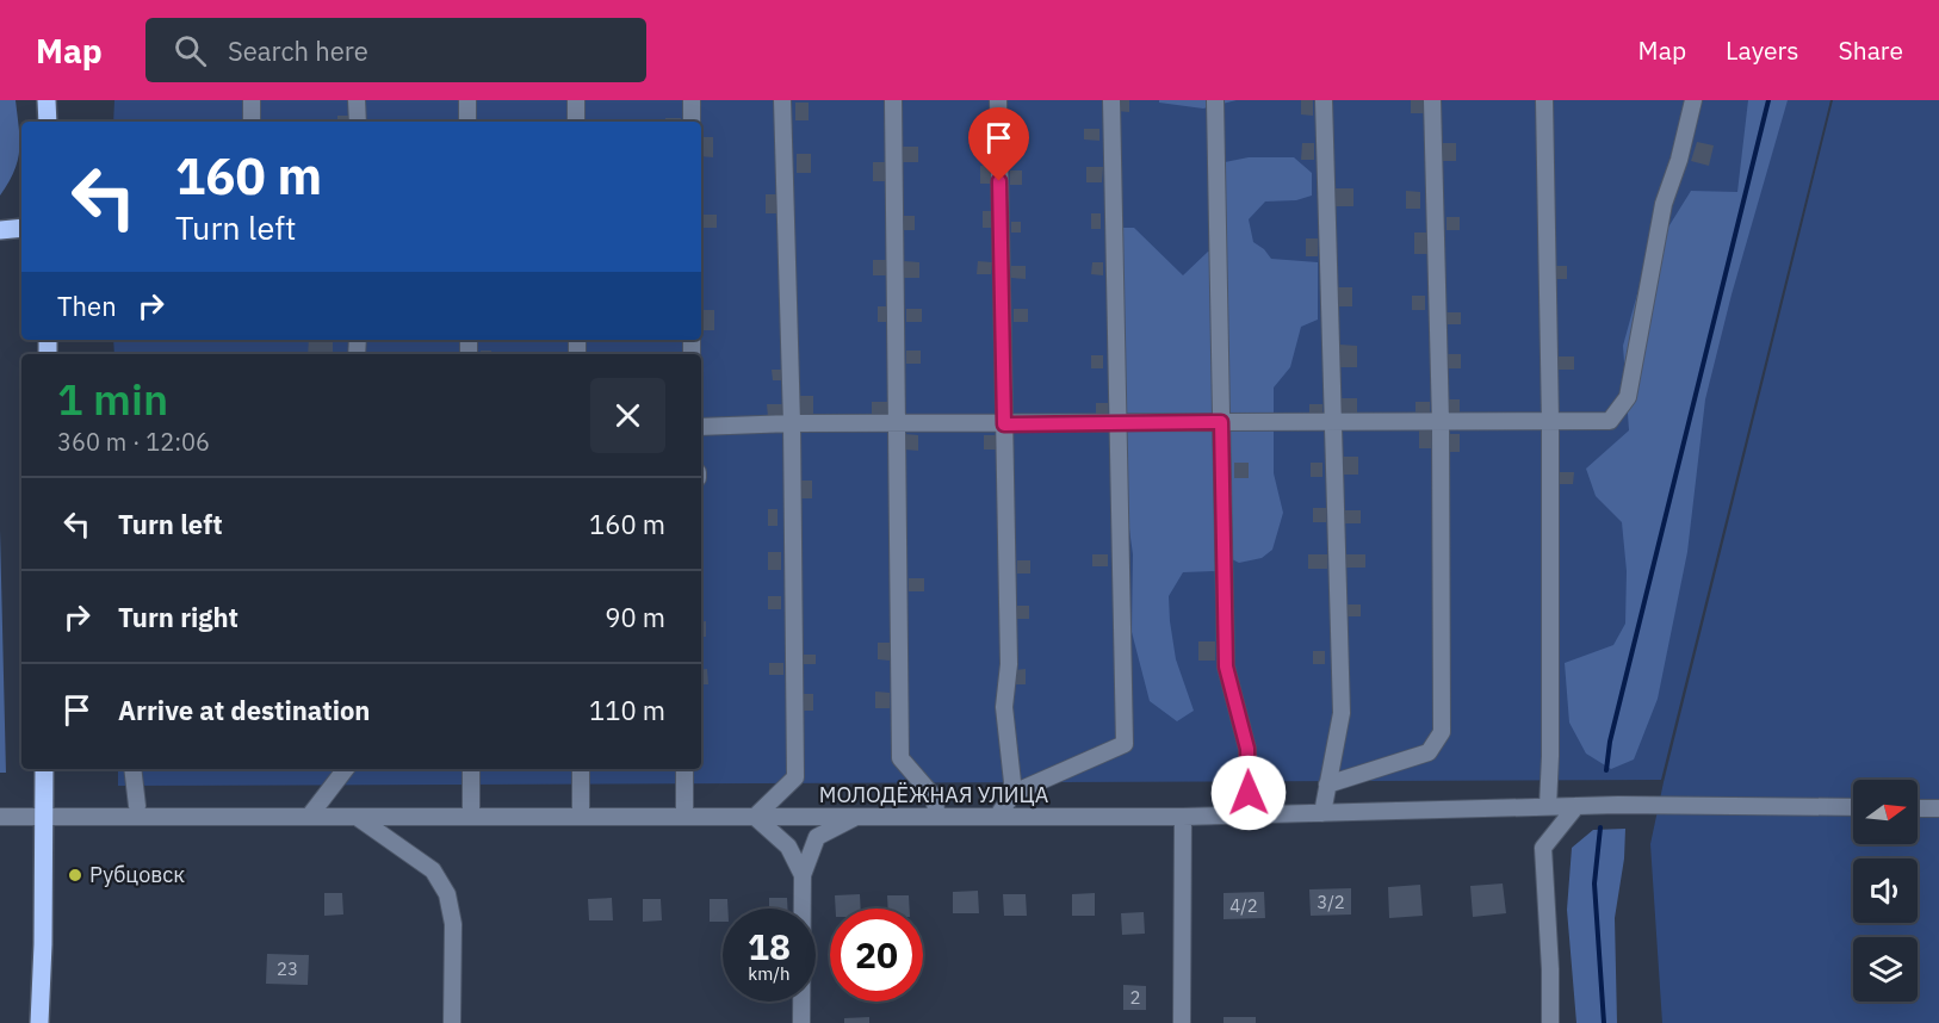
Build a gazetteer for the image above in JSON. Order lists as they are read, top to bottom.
{
  "streets": {
    "street": ["МОЛОДЁЖНАЯ УЛИЦА"]
  },
  "places": ["Рубцовск"],
  "house_numbers": [
    "3/2",
    "4/2",
    "23",
    "2"
  ],
  "north": "right",
  "page": {
    "header": "Map",
    "search": "Search here",
    "nav": ["Map", "Layers", "Share"],
    "turn": ["160 m", "Turn left"],
    "then": "Then",
    "heading": ["1 min", "360 m · 12:06"],
    "list": [
      {
        "name": "Turn left",
        "value": "160 m"
      },
      {
        "name": "Turn right",
        "value": "90 m"
      },
      {
        "name": "Arrive at destination",
        "value": "110 m"
      }
    ],
    "speed": "18 km/h",
    "limit": "20"
  }
}
